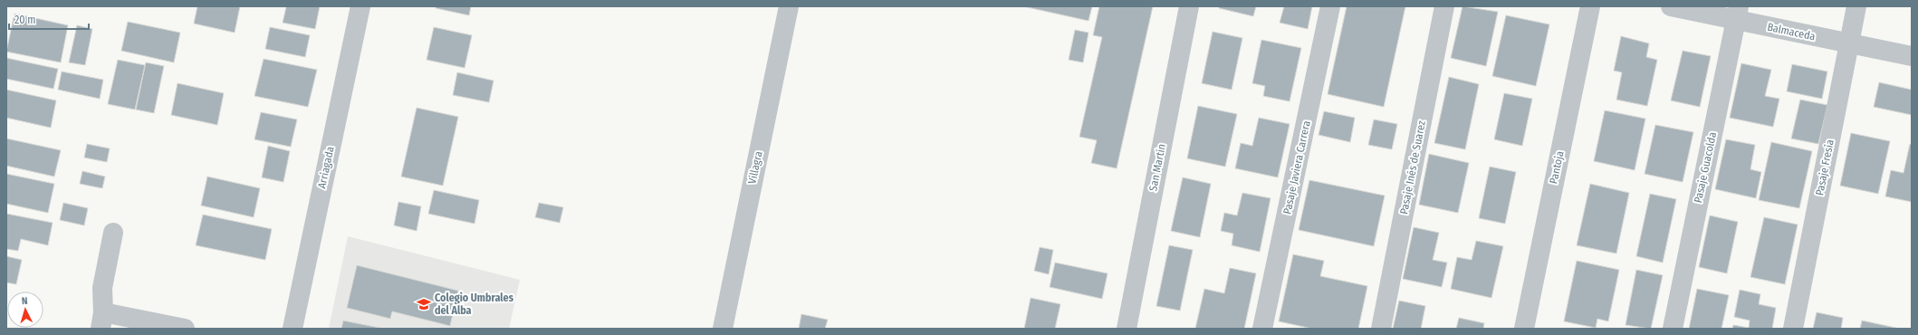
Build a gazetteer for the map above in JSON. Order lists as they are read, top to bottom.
{
  "streets": {
    "street": [
      "Balmaceda",
      "Arriagada",
      "Villagra",
      "San Martín",
      "Pasaje Javiera Carrera",
      "Pasaje Inés de Suarez",
      "Pantoja",
      "Pasaje Guacolda",
      "Pasaje Fresia"
    ]
  },
  "crossings": [
    ["Balmaceda", "Pasaje Guacolda"],
    ["Balmaceda", "Pasaje Fresia"]
  ],
  "places": {
    "school or university": ["Colegio Umbrales del Alba"]
  },
  "scale_bar": "20 m",
  "north": "top"
}
